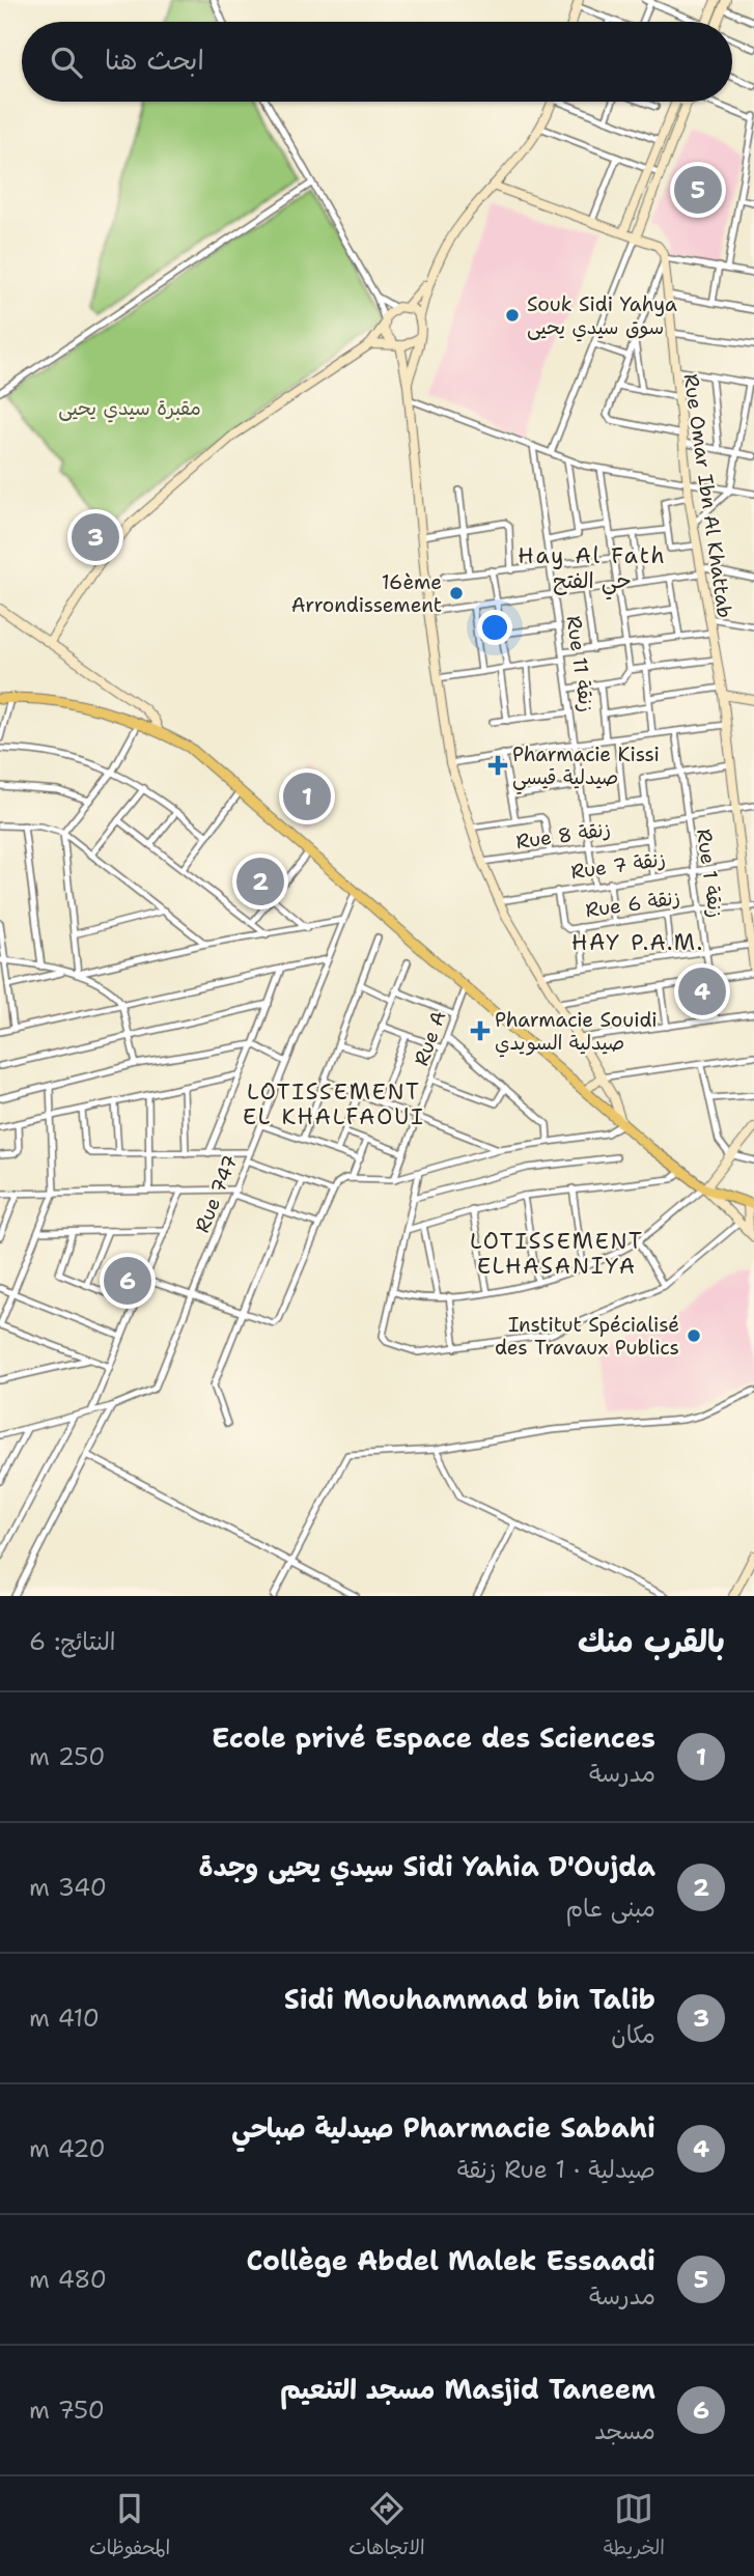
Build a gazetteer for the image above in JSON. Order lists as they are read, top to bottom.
{
  "streets": {
    "street": [
      "Rue Omar Ibn Al Khattab",
      "Rue 11 زنقة",
      "Rue 8 زنقة",
      "Rue 7 زنقة",
      "Rue 1 زنقة",
      "Rue 6 زنقة",
      "Rue A",
      "Rue 747"
    ]
  },
  "crossings": [
    ["Rue Omar Ibn Al Khattab", "Rue 7 زنقة"],
    ["Rue Omar Ibn Al Khattab", "Rue 6 زنقة"],
    ["Rue 11 زنقة", "Rue 8 زنقة"],
    ["Rue 11 زنقة", "Rue 7 زنقة"],
    ["Rue 7 زنقة", "Rue 1 زنقة"],
    ["Rue 7 زنقة", "Rue 6 زنقة"],
    ["Rue 1 زنقة", "Rue 6 زنقة"]
  ],
  "districts": [
    "Hay Al Fath حي الفتح",
    "HAY P.A.M.",
    "LOTISSEMENT EL KHALFAOUI",
    "LOTISSEMENT ELHASANIYA"
  ],
  "parks": ["مقبرة سيدي يحيى"],
  "places": {
    "other": ["Souk Sidi Yahya سوق سيدي يحيى", "16ème Arrondissement", "Institut Spécialisé des Travaux Publics"],
    "health": ["Pharmacie Kissi صيدلية قيسي", "Pharmacie Souidi صيدلية السويدي"]
  },
  "page": {
    "search": "ابحث هنا",
    "pins": [
      "5",
      "3",
      "1",
      "2",
      "4",
      "6"
    ],
    "heading": ["بالقرب منك", "النتائج: 6"],
    "list": [
      {
        "mark": "1",
        "name": "Ecole privé Espace des Sciences",
        "note": "مدرسة",
        "value": "250 m"
      },
      {
        "mark": "2",
        "name": "Sidi Yahia D'Oujda سيدي يحيى وجدة",
        "note": "مبنى عام",
        "value": "340 m"
      },
      {
        "mark": "3",
        "name": "Sidi Mouhammad bin Talib",
        "note": "مكان",
        "value": "410 m"
      },
      {
        "mark": "4",
        "name": "Pharmacie Sabahi صيدلية صباحي",
        "note": "صيدلية · Rue 1 زنقة",
        "value": "420 m"
      },
      {
        "mark": "5",
        "name": "Collège Abdel Malek Essaadi",
        "note": "مدرسة",
        "value": "480 m"
      },
      {
        "mark": "6",
        "name": "Masjid Taneem مسجد التنعيم",
        "note": "مسجد",
        "value": "750 m"
      }
    ],
    "nav": ["الخريطة", "الاتجاهات", "المحفوظات"]
  }
}
